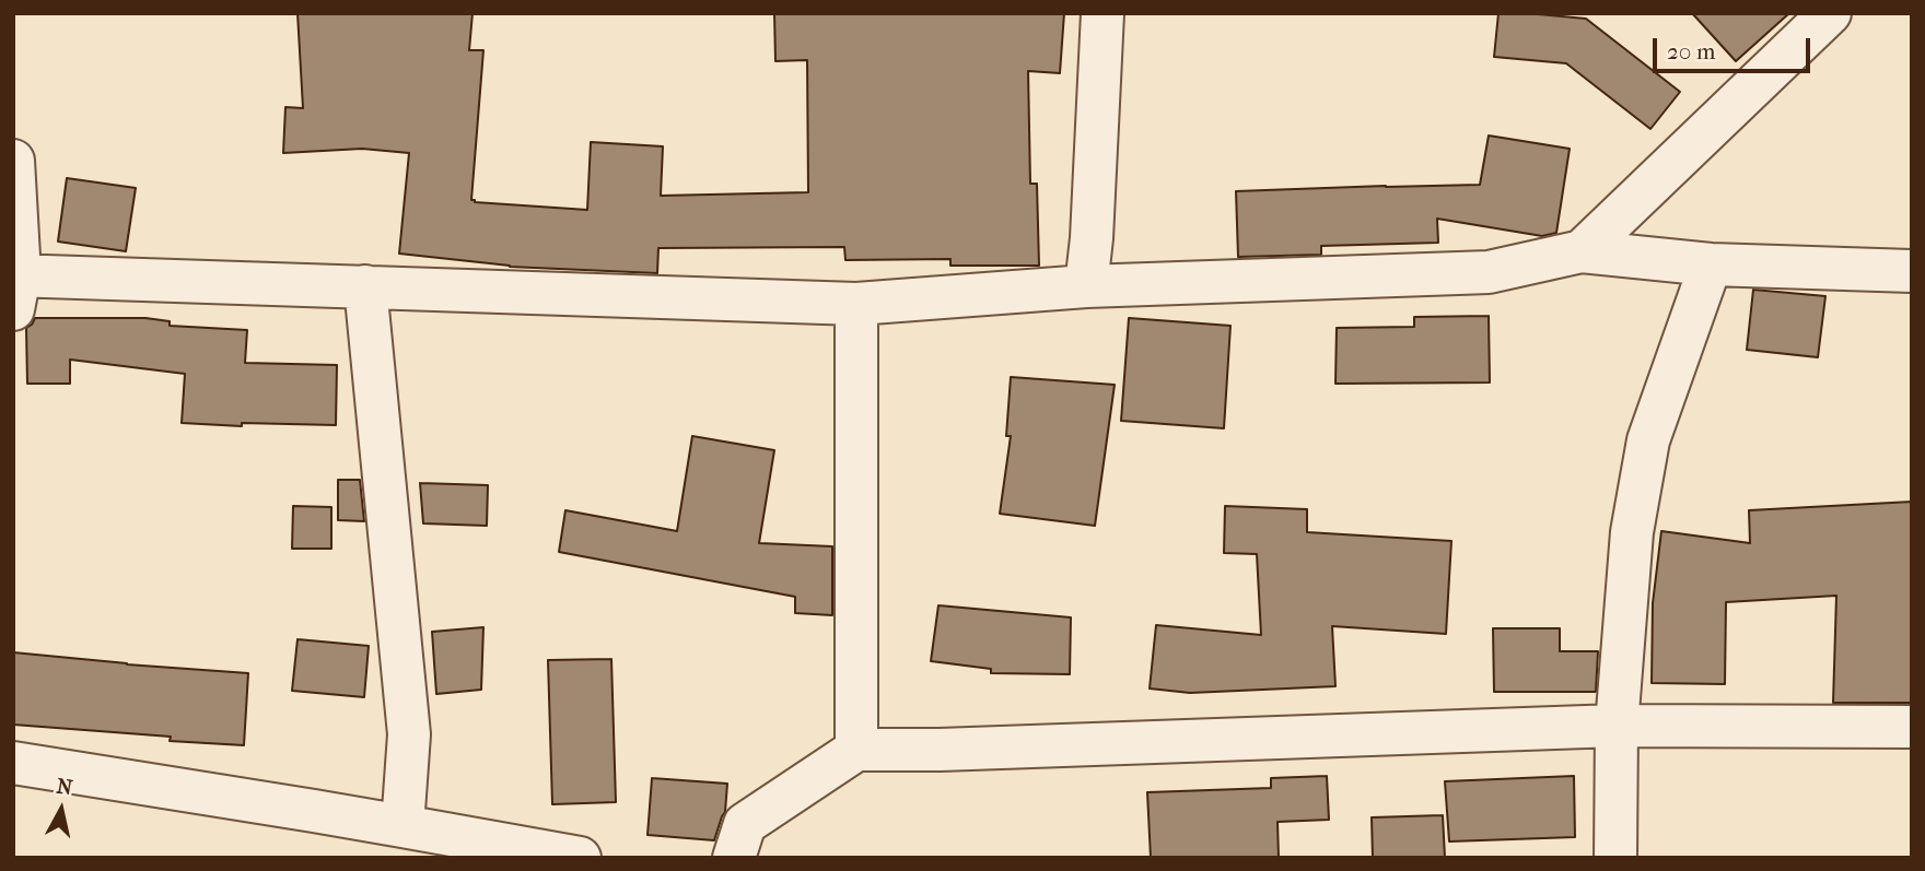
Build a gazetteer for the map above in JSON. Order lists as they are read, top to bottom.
{
  "scale_bar": "20 m",
  "north": "top"
}
